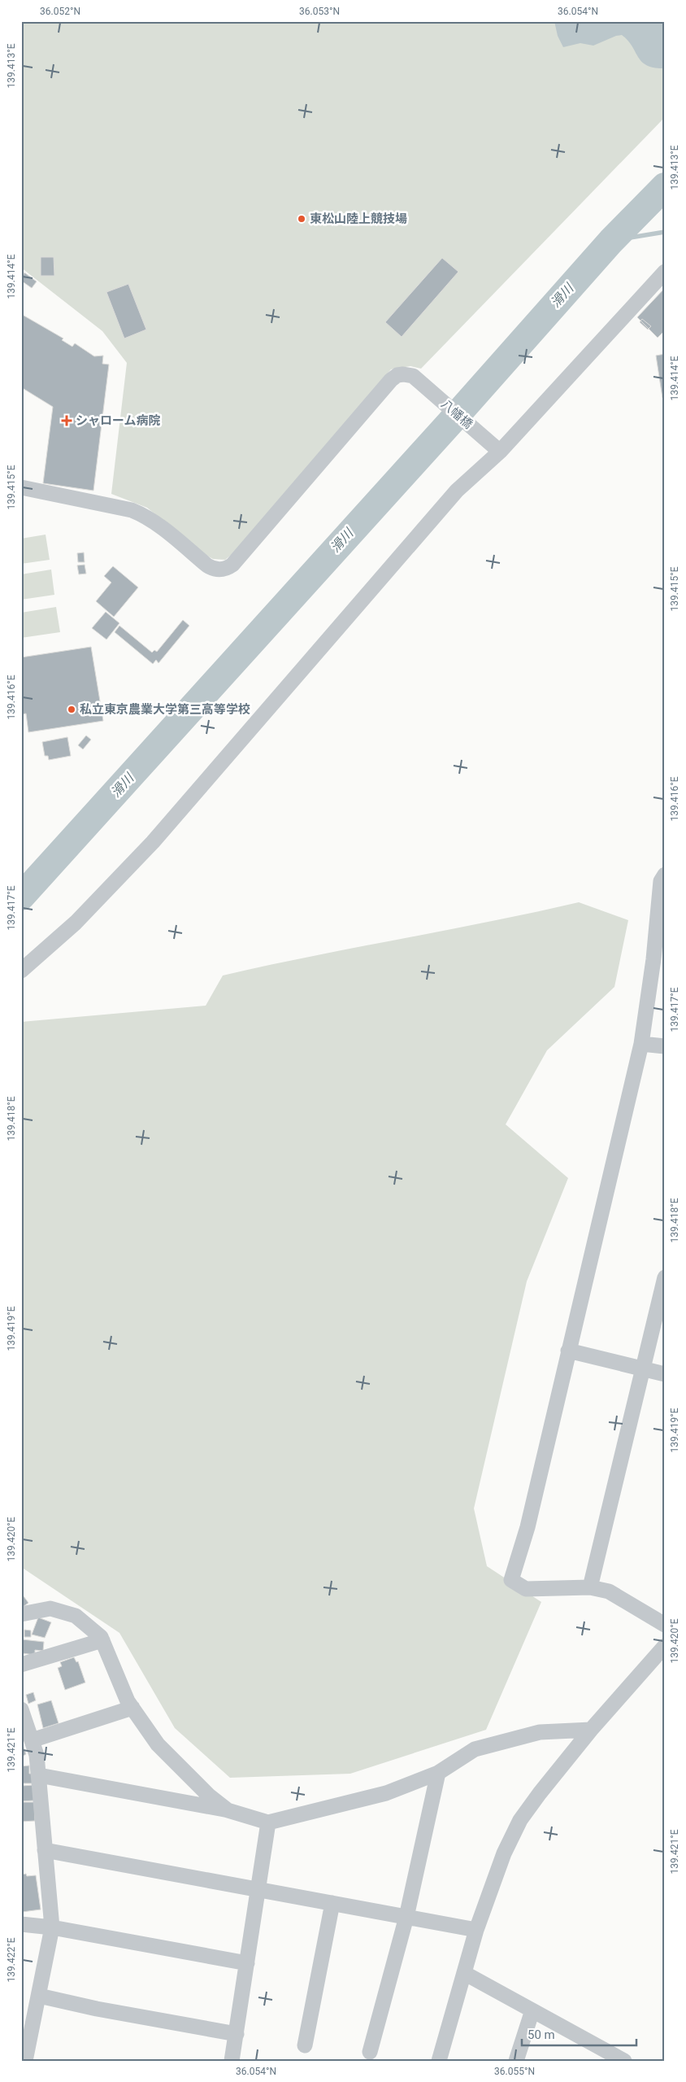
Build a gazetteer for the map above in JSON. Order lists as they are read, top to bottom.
{
  "streets": {
    "street": ["八幡橋"]
  },
  "water": ["滑川"],
  "places": {
    "other": ["東松山陸上競技場", "私立東京農業大学第三高等学校"],
    "health": ["シャローム病院"]
  },
  "scale_bar": "50 m",
  "coordinates": [
    "36.052°N",
    "36.053°N",
    "36.054°N",
    "139.413°E",
    "139.414°E",
    "139.415°E",
    "139.416°E",
    "139.417°E",
    "139.418°E",
    "139.419°E",
    "139.420°E",
    "139.421°E",
    "139.422°E",
    "36.055°N"
  ]
}
